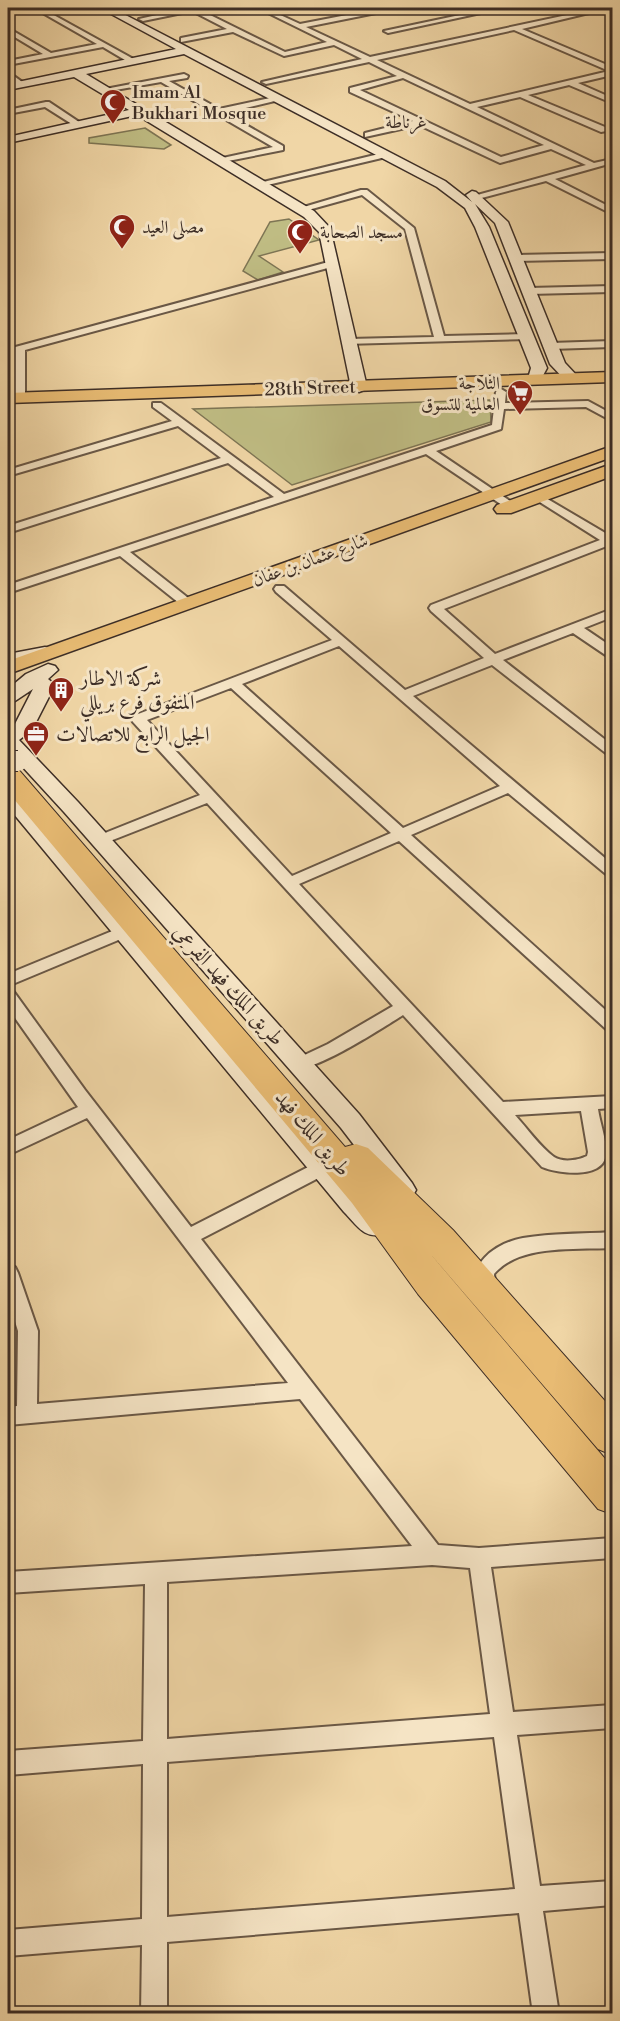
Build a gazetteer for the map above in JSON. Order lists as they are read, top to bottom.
{
  "streets": {
    "highway": ["طريق الملك فهد"],
    "main road": ["28th Street", "شارع عثمان بن عفان"],
    "street": ["طريق الملك فهد الفرعي"]
  },
  "crossings": [
    ["طريق الملك فهد الفرعي", "طريق الملك فهد"]
  ],
  "districts": ["غرناطة"],
  "places": {
    "mosque": ["Imam Al Bukhari Mosque", "مصلى العيد", "مسجد الصحابة"],
    "supermarket": ["الثلاجة العالمية للتسوق"],
    "building": ["شركة الاطار المتفوق فرع بريللي"],
    "office": ["الجيل الرابع للاتصالات"]
  }
}
